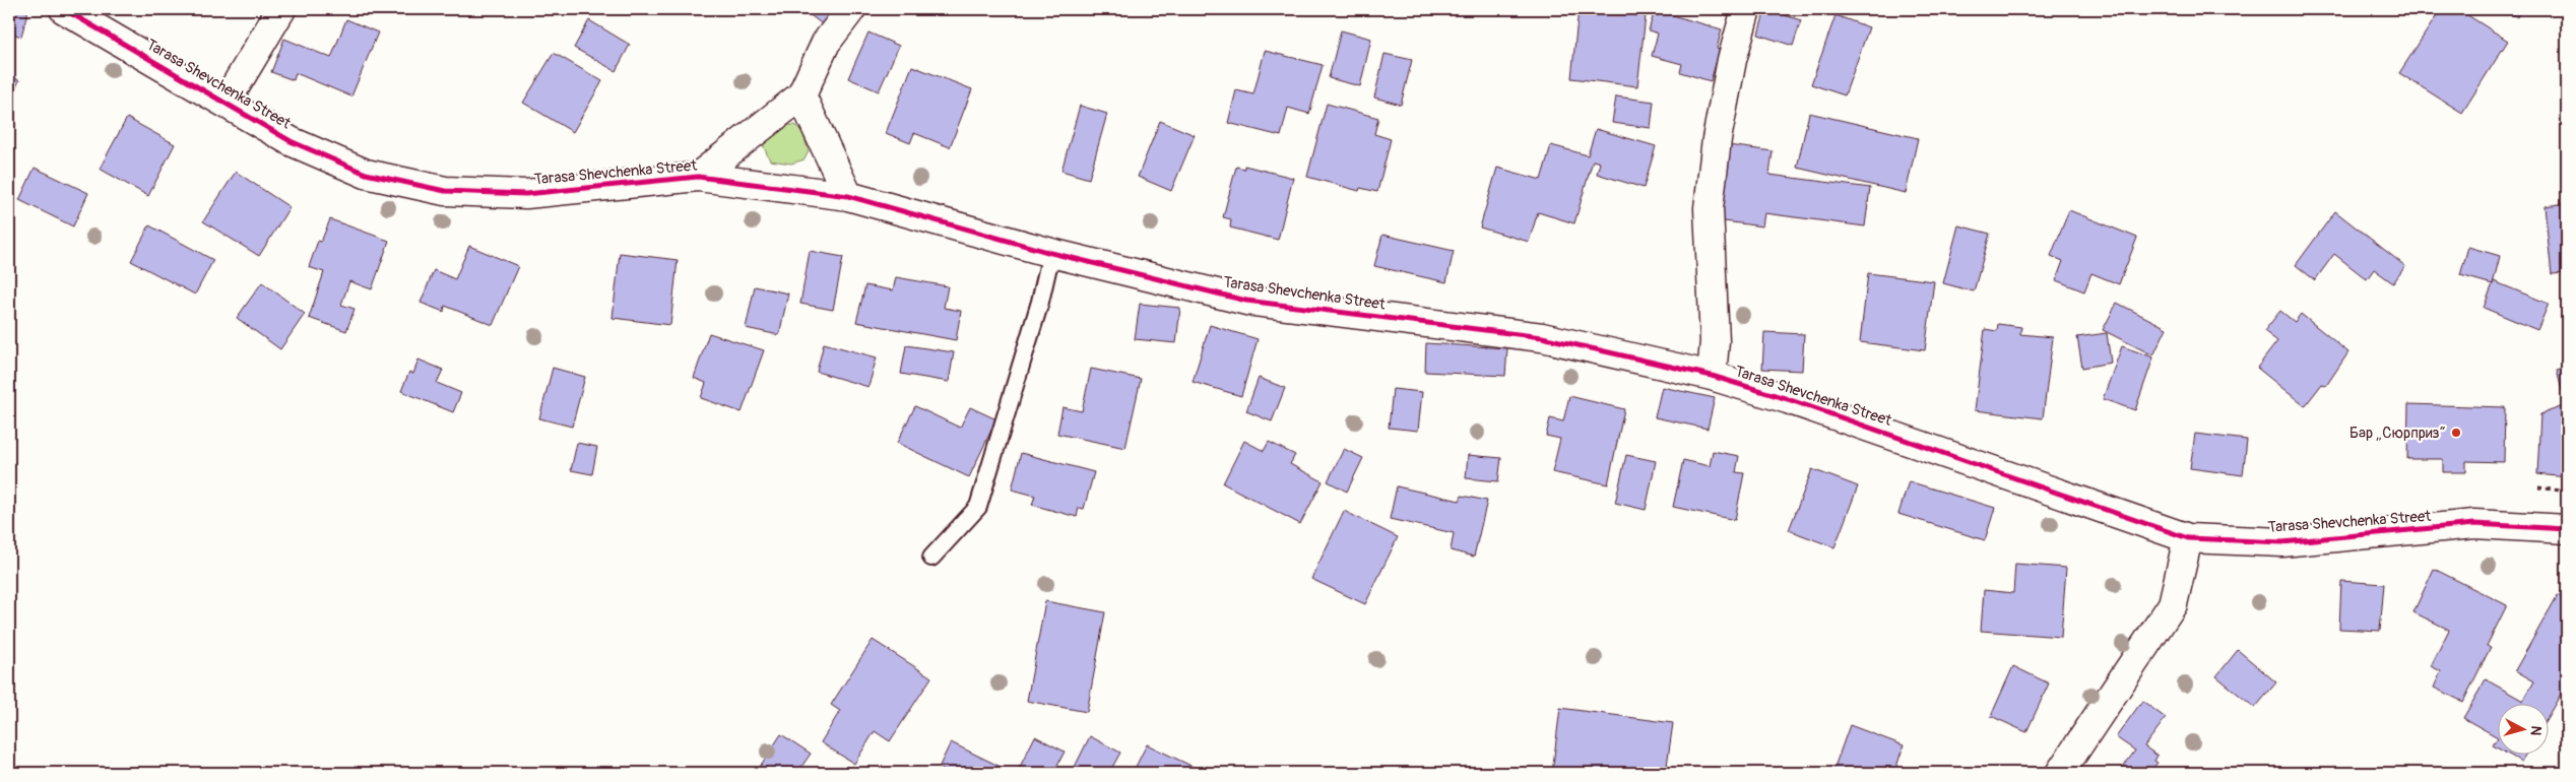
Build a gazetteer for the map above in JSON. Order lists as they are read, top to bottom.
{
  "streets": {
    "street": ["Tarasa Shevchenka Street"]
  },
  "places": ["Бар „Сюрприз“"],
  "north": "right"
}
